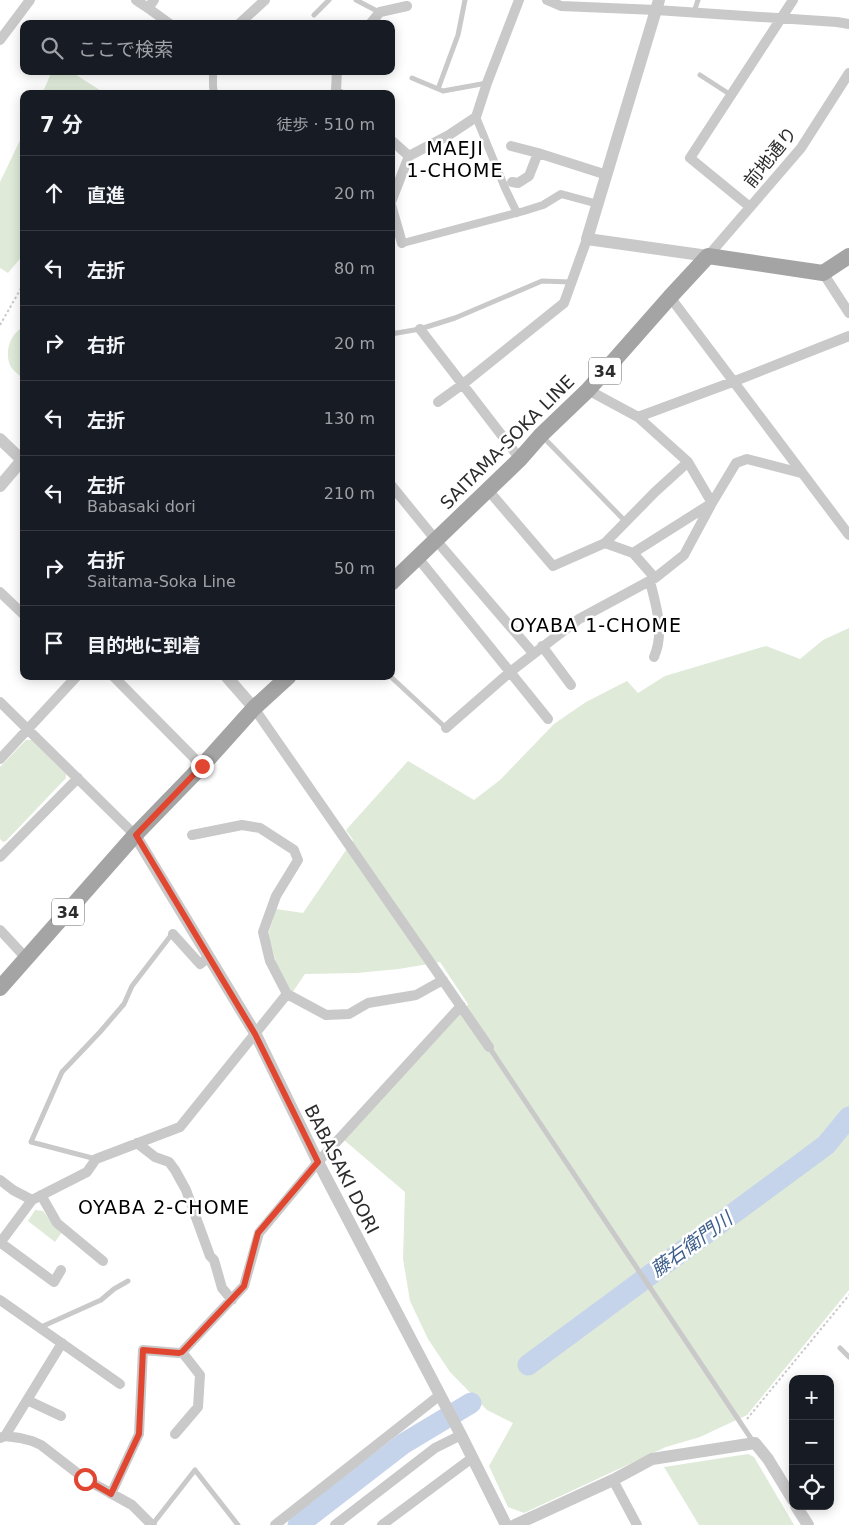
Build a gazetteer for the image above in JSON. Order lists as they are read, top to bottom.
{
  "streets": {
    "main road": ["34", "SAITAMA-SOKA LINE"],
    "street": ["前地通り", "BABASAKI DORI"]
  },
  "crossings": [
    ["前地通り", "SAITAMA-SOKA LINE"],
    ["34", "BABASAKI DORI"]
  ],
  "districts": ["MAEJI 1-CHOME", "OYABA 1-CHOME", "OYABA 2-CHOME"],
  "water": ["藤右衛門川"],
  "page": {
    "search": "ここで検索",
    "heading": ["7 分", "徒歩 · 510 m"],
    "list": [
      ["直進", "20 m"],
      ["左折", "80 m"],
      ["右折", "20 m"],
      ["左折", "130 m"],
      ["左折", "Babasaki dori", "210 m"],
      ["右折", "Saitama-Soka Line", "50 m"],
      "目的地に到着"
    ],
    "map_buttons": ["+", "−"]
  }
}
